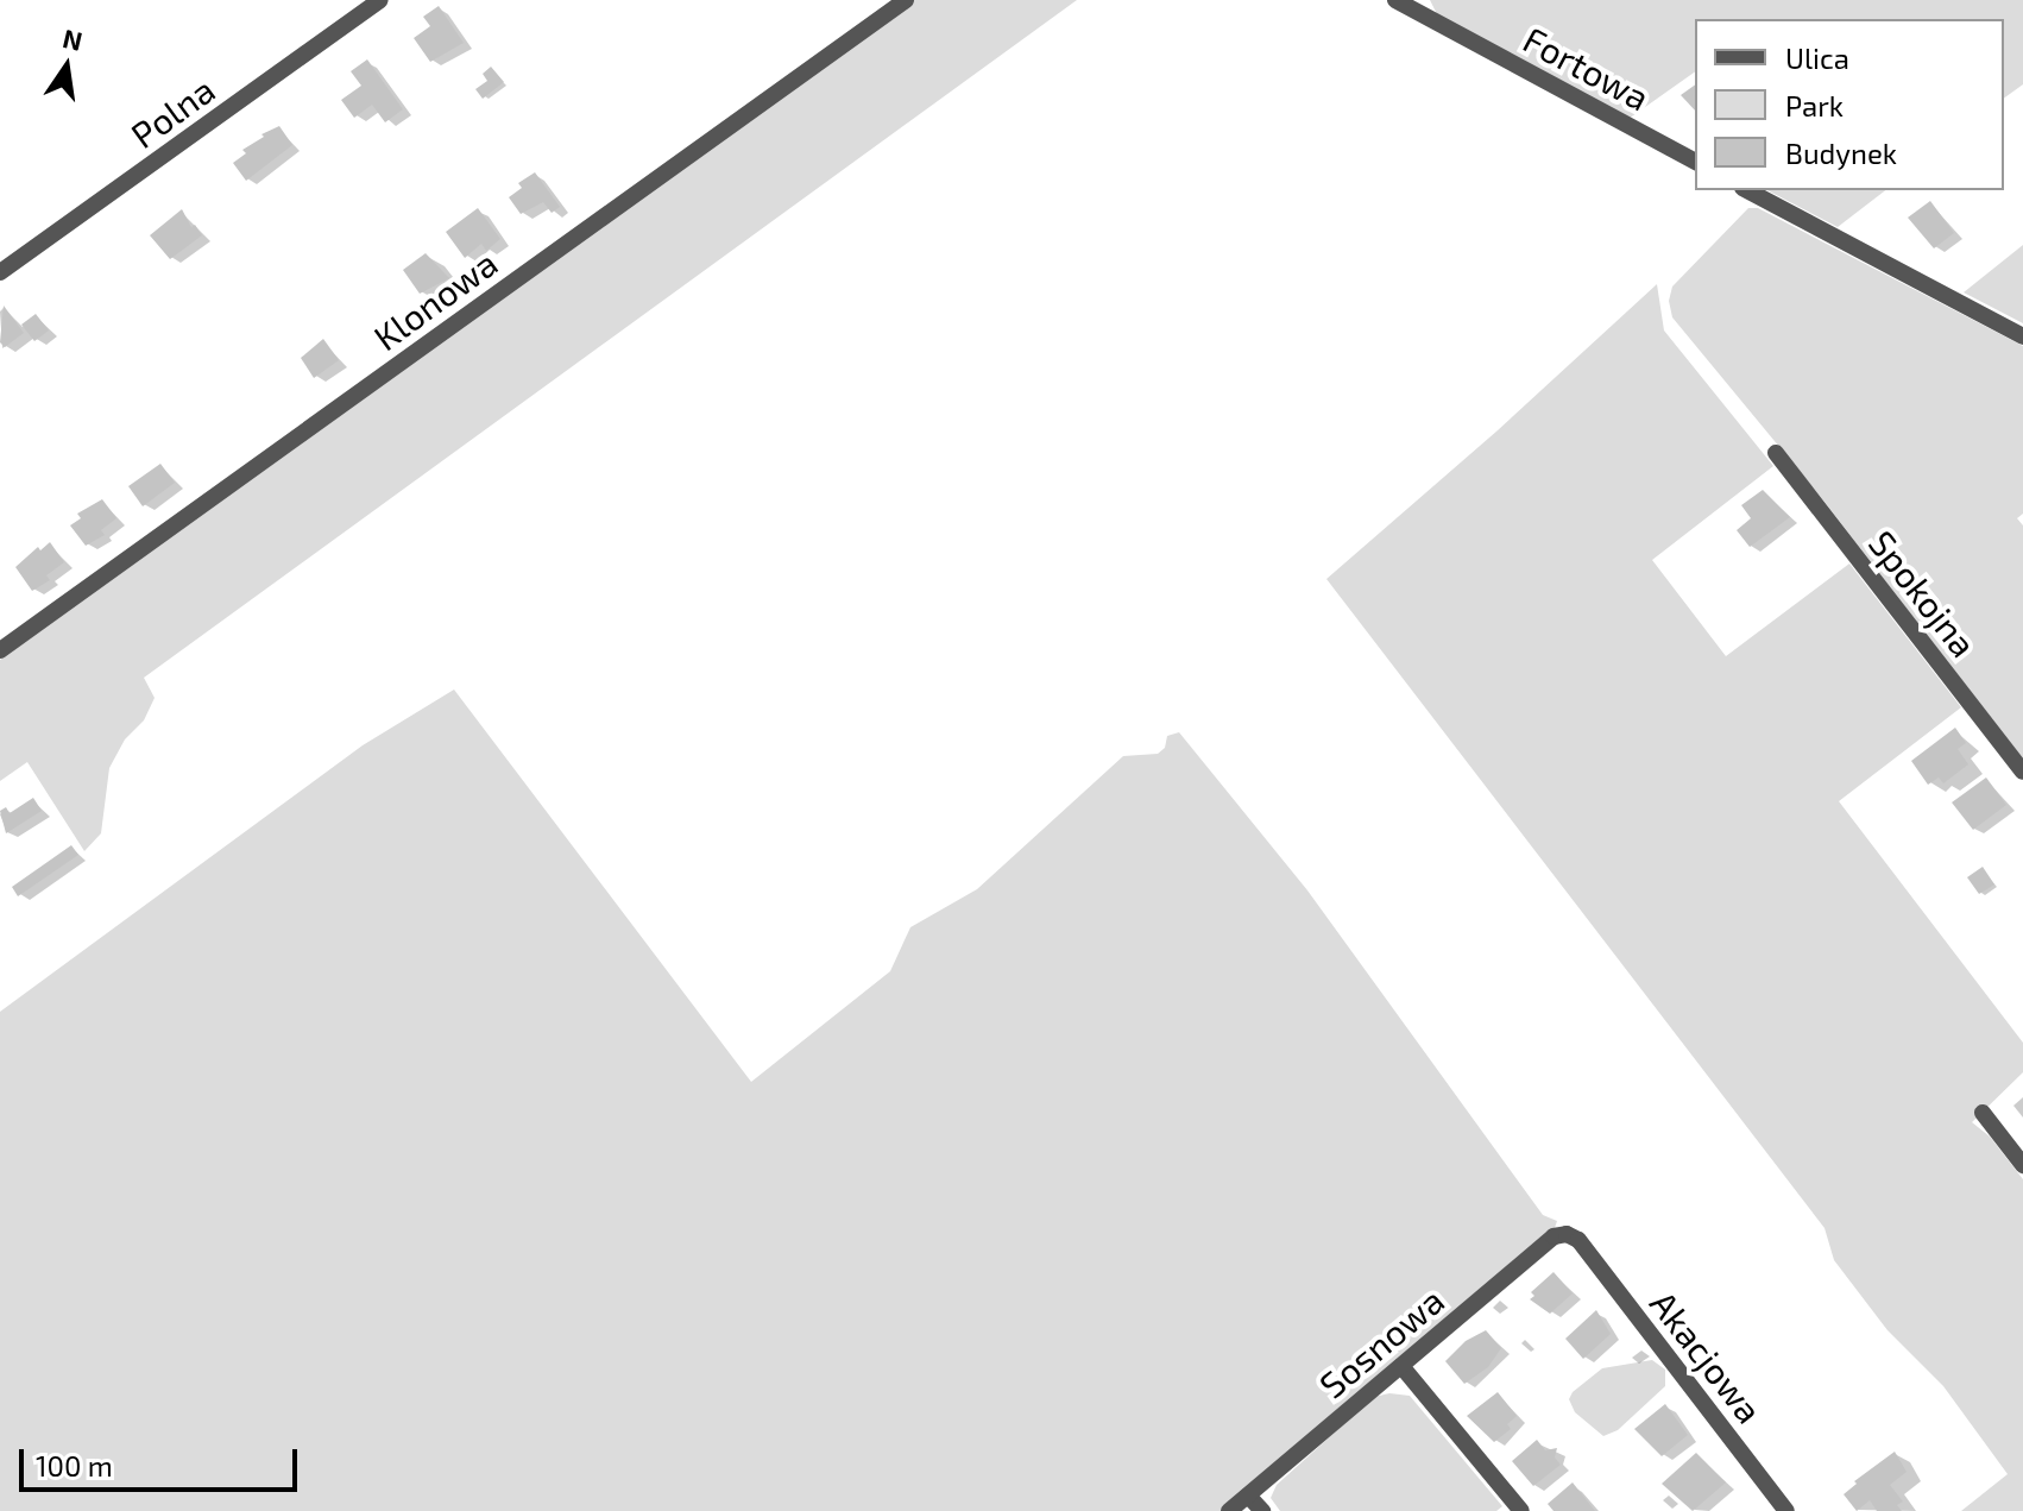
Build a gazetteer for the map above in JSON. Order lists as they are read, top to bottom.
{
  "streets": {
    "street": [
      "Fortowa",
      "Polna",
      "Klonowa",
      "Spokojna",
      "Sosnowa",
      "Akacjowa"
    ]
  },
  "crossings": [
    ["Sosnowa", "Akacjowa"]
  ],
  "legend": ["Ulica", "Park", "Budynek"],
  "scale_bar": "100 m",
  "north": "top"
}
